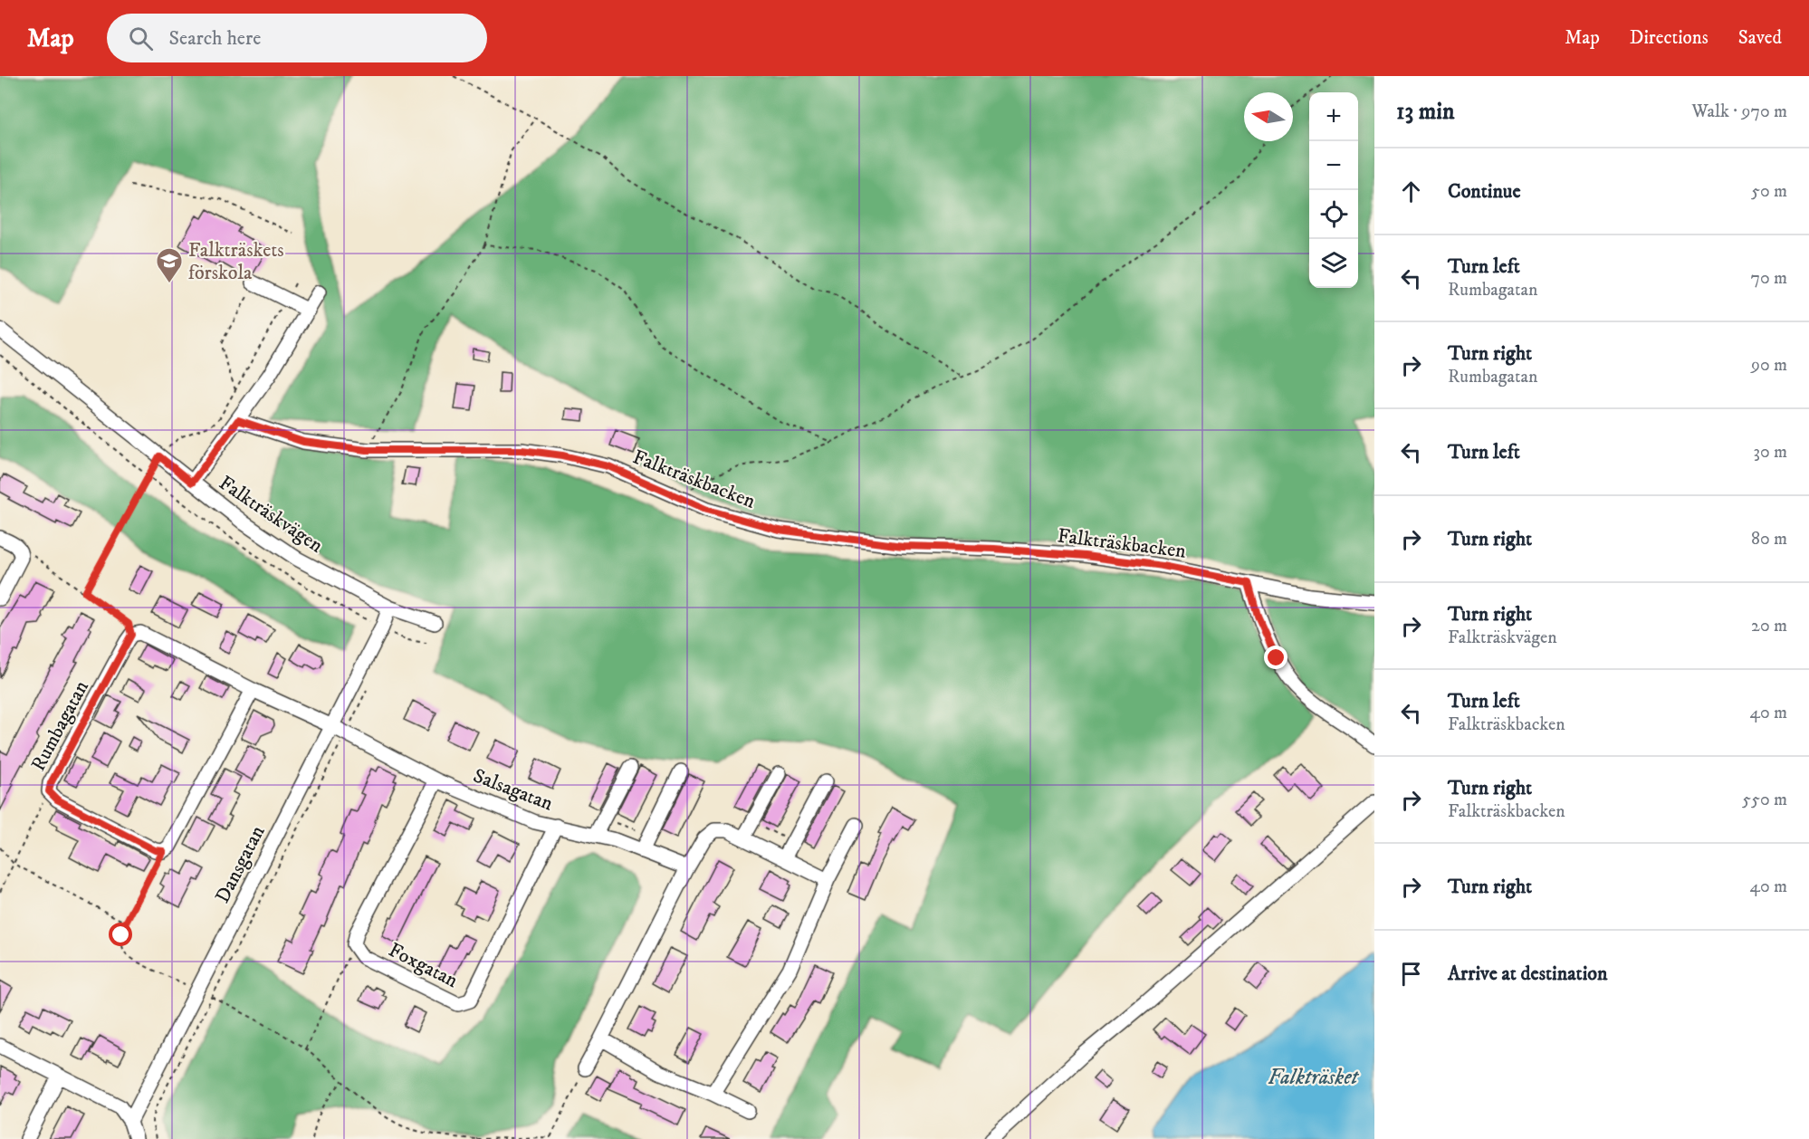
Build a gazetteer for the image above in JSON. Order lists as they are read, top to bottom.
{
  "streets": {
    "street": [
      "Falkträskbacken",
      "Falkträskvägen",
      "Rumbagatan",
      "Salsagatan",
      "Dansgatan",
      "Foxgatan"
    ]
  },
  "crossings": [
    ["Falkträskvägen", "Dansgatan"],
    ["Salsagatan", "Dansgatan"],
    ["Salsagatan", "Foxgatan"]
  ],
  "water": ["Falkträsket"],
  "places": {
    "school or university": ["Falkträskets förskola"]
  },
  "north": "left",
  "page": {
    "header": "Map",
    "search": "Search here",
    "nav": ["Map", "Directions", "Saved"],
    "heading": ["13 min", "Walk · 970 m"],
    "map_buttons": ["+", "−"],
    "list": [
      ["Continue", "50 m"],
      ["Turn left", "Rumbagatan", "70 m"],
      ["Turn right", "Rumbagatan", "90 m"],
      ["Turn left", "30 m"],
      ["Turn right", "80 m"],
      ["Turn right", "Falkträskvägen", "20 m"],
      ["Turn left", "Falkträskbacken", "40 m"],
      ["Turn right", "Falkträskbacken", "550 m"],
      ["Turn right", "40 m"],
      "Arrive at destination"
    ]
  }
}
